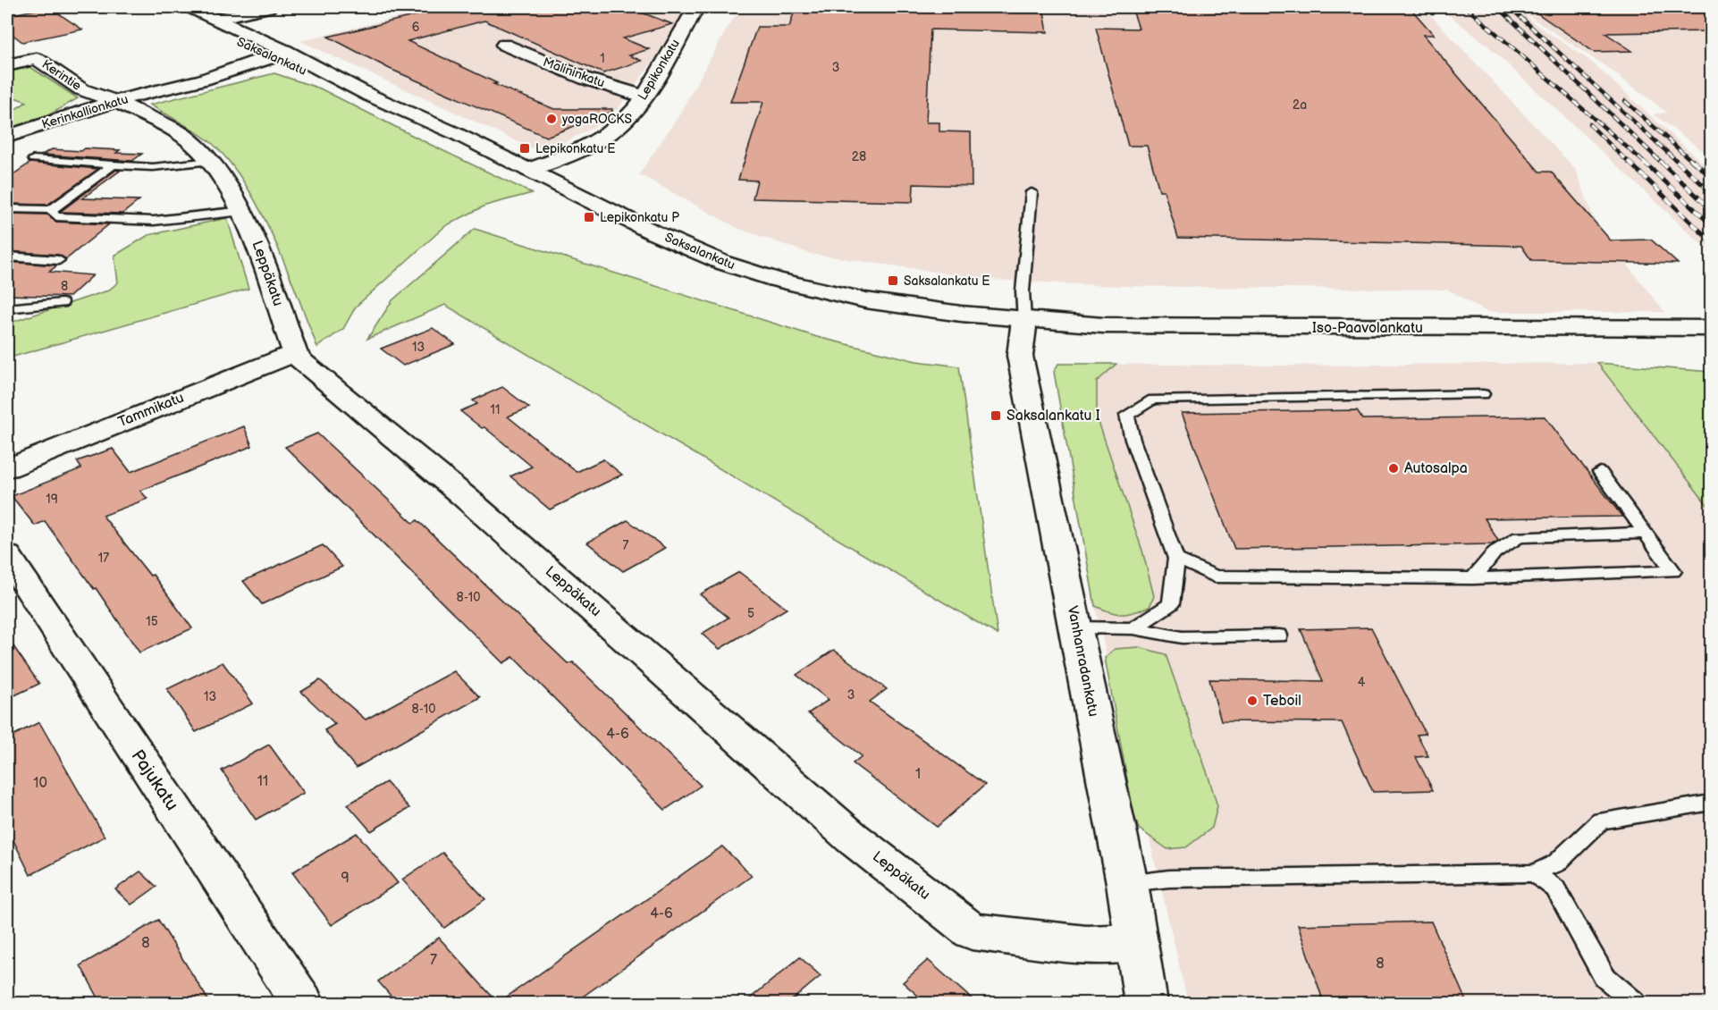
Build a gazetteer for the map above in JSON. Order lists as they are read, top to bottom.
{
  "streets": {
    "street": [
      "Saksalankatu",
      "Lepikonkatu",
      "Malininkatu",
      "Kerintie",
      "Kerinkallionkatu",
      "Leppäkatu",
      "Iso-Paavolankatu",
      "Tammikatu",
      "Vanhanradankatu",
      "Pajukatu"
    ]
  },
  "crossings": [
    ["Saksalankatu", "Lepikonkatu"],
    ["Saksalankatu", "Kerinkallionkatu"],
    ["Saksalankatu", "Iso-Paavolankatu"],
    ["Saksalankatu", "Vanhanradankatu"],
    ["Lepikonkatu", "Malininkatu"],
    ["Kerintie", "Kerinkallionkatu"],
    ["Kerintie", "Leppäkatu"],
    ["Kerinkallionkatu", "Leppäkatu"],
    ["Leppäkatu", "Tammikatu"],
    ["Leppäkatu", "Vanhanradankatu"],
    ["Iso-Paavolankatu", "Vanhanradankatu"]
  ],
  "places": {
    "other": ["yogaROCKS", "Autosalpa", "Teboil"],
    "transit": [
      "Lepikonkatu E",
      "Lepikonkatu P",
      "Saksalankatu E",
      "Saksalankatu I"
    ]
  },
  "house_numbers": [
    "6",
    "1",
    "3",
    "2a",
    "28",
    "8",
    "13",
    "11",
    "19",
    "7",
    "17",
    "8-10",
    "5",
    "15",
    "4",
    "3",
    "13",
    "8-10",
    "4-6",
    "1",
    "11",
    "10",
    "9",
    "4-6",
    "8",
    "7",
    "8"
  ]
}
